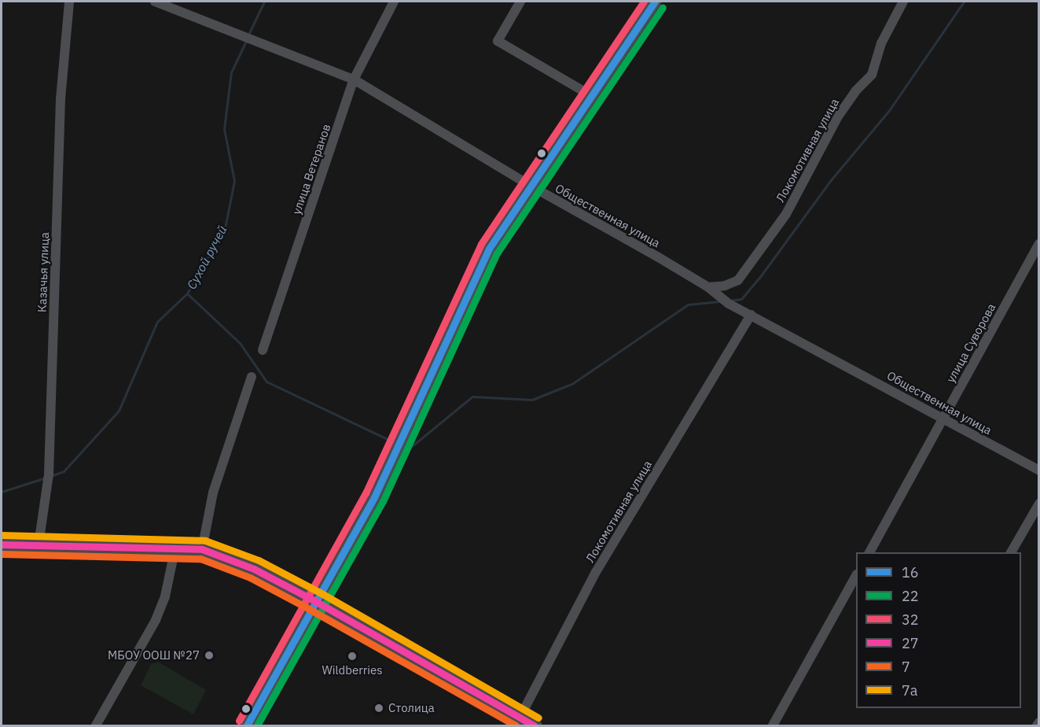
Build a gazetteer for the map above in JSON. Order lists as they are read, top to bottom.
{
  "streets": {
    "street": [
      "Локомотивная улица",
      "улица Ветеранов",
      "Общественная улица",
      "Казачья улица",
      "улица Суворова"
    ]
  },
  "crossings": [
    ["Локомотивная улица", "Общественная улица"],
    ["улица Ветеранов", "Общественная улица"],
    ["Общественная улица", "улица Суворова"]
  ],
  "water": ["Сухой ручей"],
  "places": ["МБОУ ООШ №27", "Wildberries", "Столица"],
  "lines": [
    "transit line 16",
    "transit line 32",
    "transit line 22",
    "transit line 7а",
    "transit line 27",
    "transit line 7"
  ],
  "legend": [
    "16",
    "22",
    "32",
    "27",
    "7",
    "7а"
  ]
}
